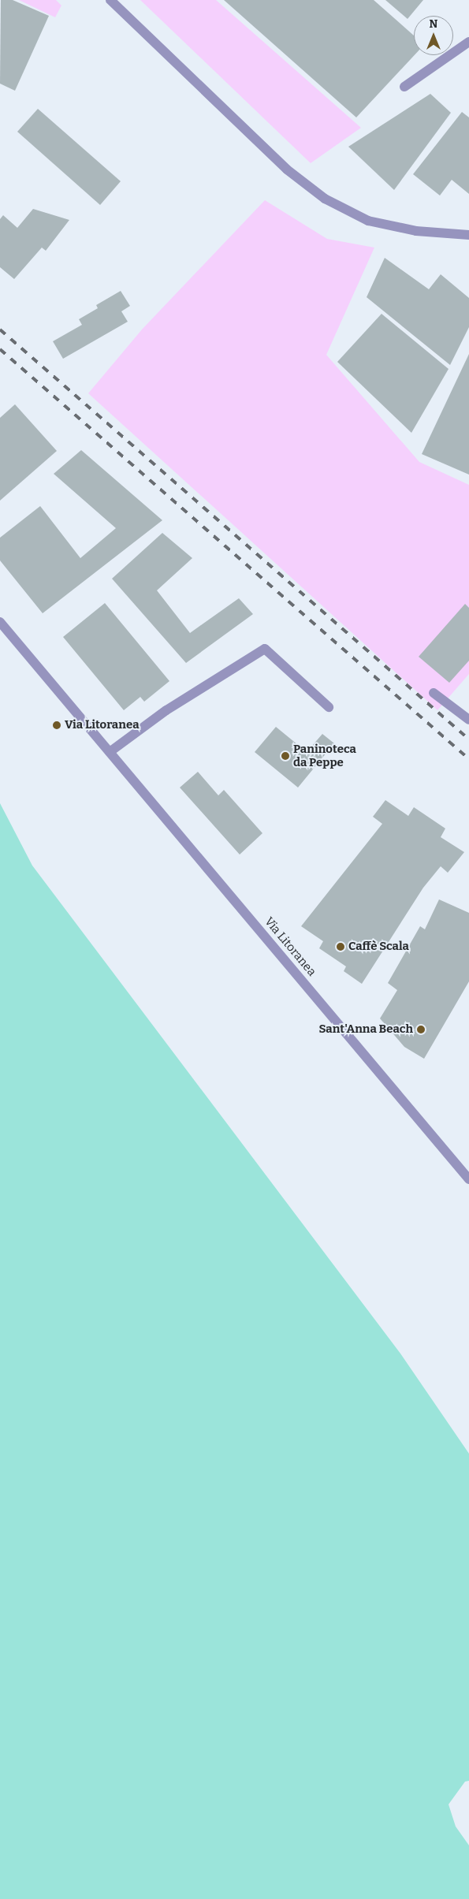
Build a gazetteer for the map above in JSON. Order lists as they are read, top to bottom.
{
  "streets": {
    "street": ["Via Litoranea"]
  },
  "places": [
    "Via Litoranea",
    "Paninoteca da Peppe",
    "Caffè Scala",
    "Sant'Anna Beach"
  ],
  "north": "top"
}
